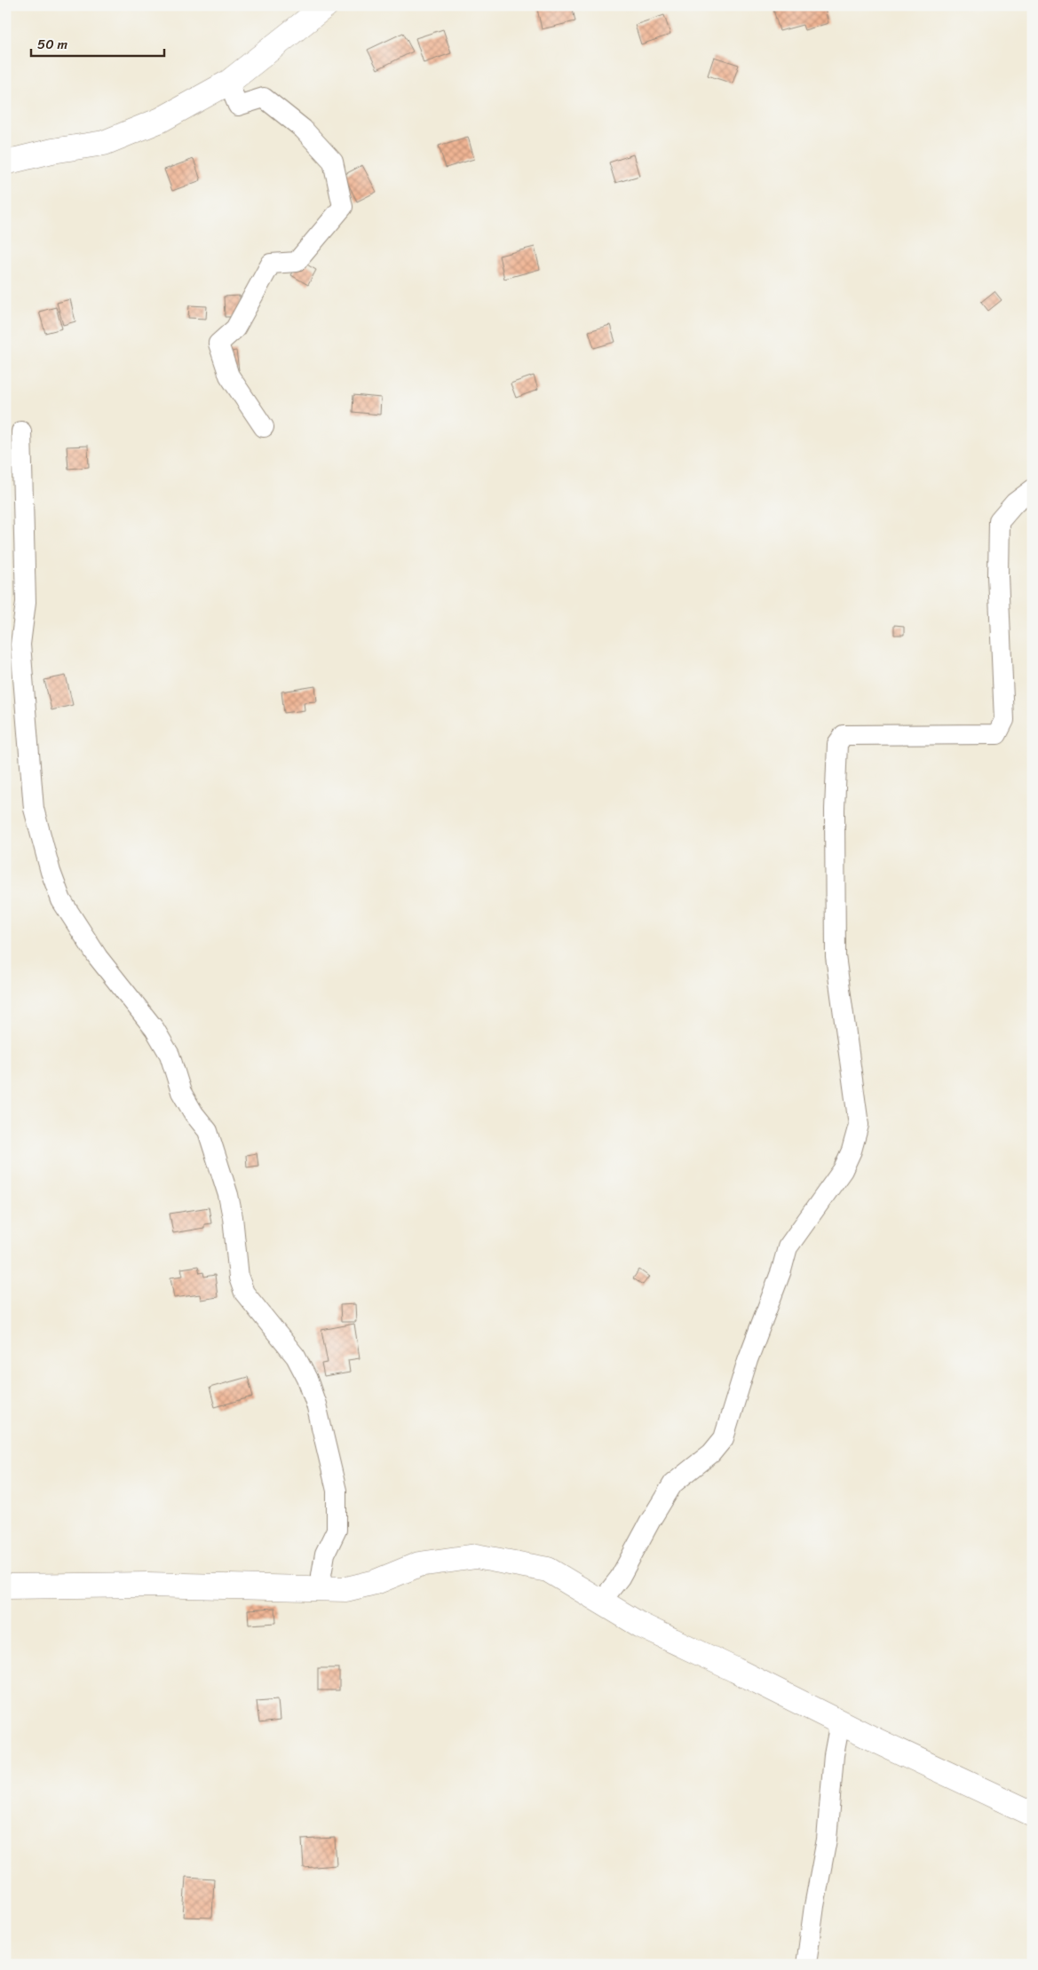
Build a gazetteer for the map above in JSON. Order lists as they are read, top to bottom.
{
  "scale_bar": "50 m"
}
